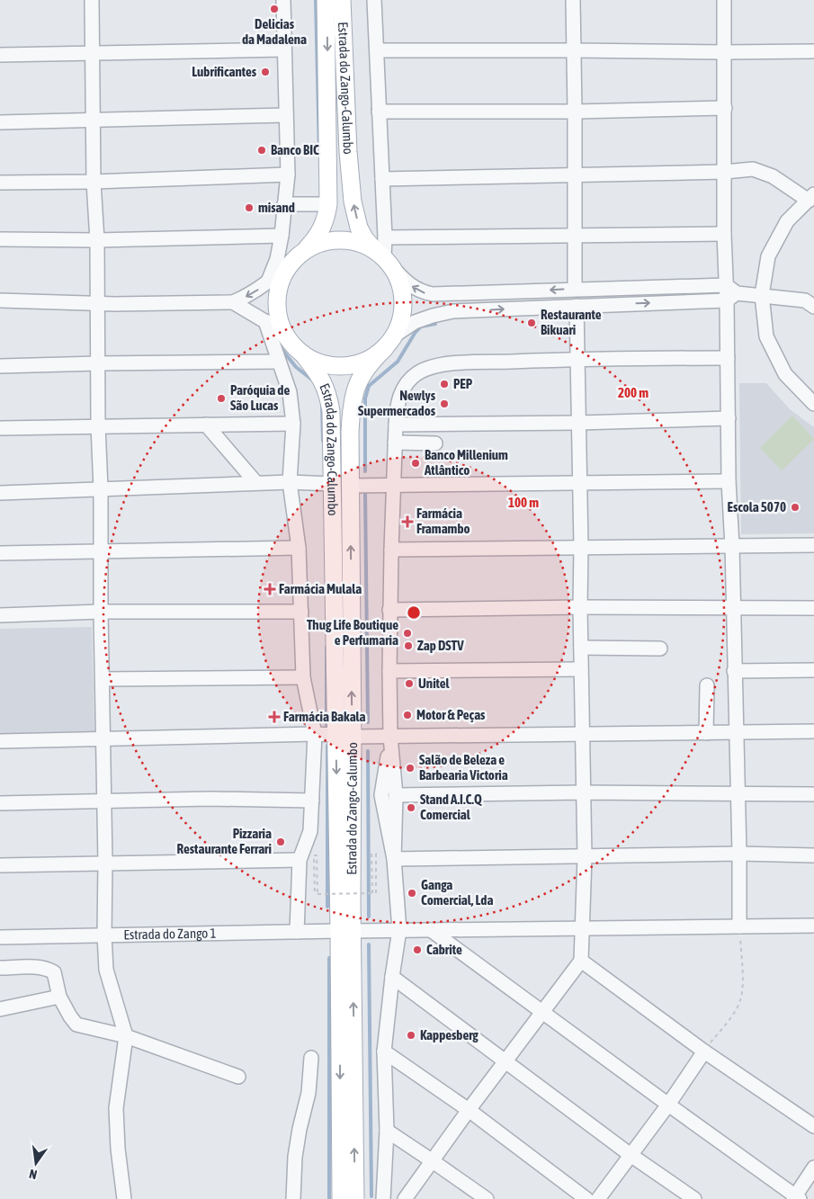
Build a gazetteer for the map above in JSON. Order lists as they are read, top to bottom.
{
  "streets": {
    "main road": ["Estrada do Zango-Calumbo"],
    "street": ["Estrada do Zango 1"]
  },
  "crossings": [
    ["Estrada do Zango-Calumbo", "Estrada do Zango 1"]
  ],
  "places": {
    "other": [
      "Delicias da Madalena",
      "Lubrificantes",
      "Banco BIC",
      "misand",
      "Restaurante Bikuari",
      "PEP",
      "Paróquia de São Lucas",
      "Newlys Supermercados",
      "Banco Millenium Atlântico",
      "Escola 5070",
      "Thug Life Boutique e Perfumaria",
      "Zap DSTV",
      "Unitel",
      "Motor & Peças",
      "Salão de Beleza e Barbearia Victoria",
      "Stand A.I.C.Q Comercial",
      "Pizzaria Restaurante Ferrari",
      "Ganga Comercial, Lda",
      "Cabrite",
      "Kappesberg"
    ],
    "health": ["Farmácia Framambo", "Farmácia Mulala", "Farmácia Bakala"]
  },
  "north": "bottom",
  "rings": ["200 m", "100 m"]
}
